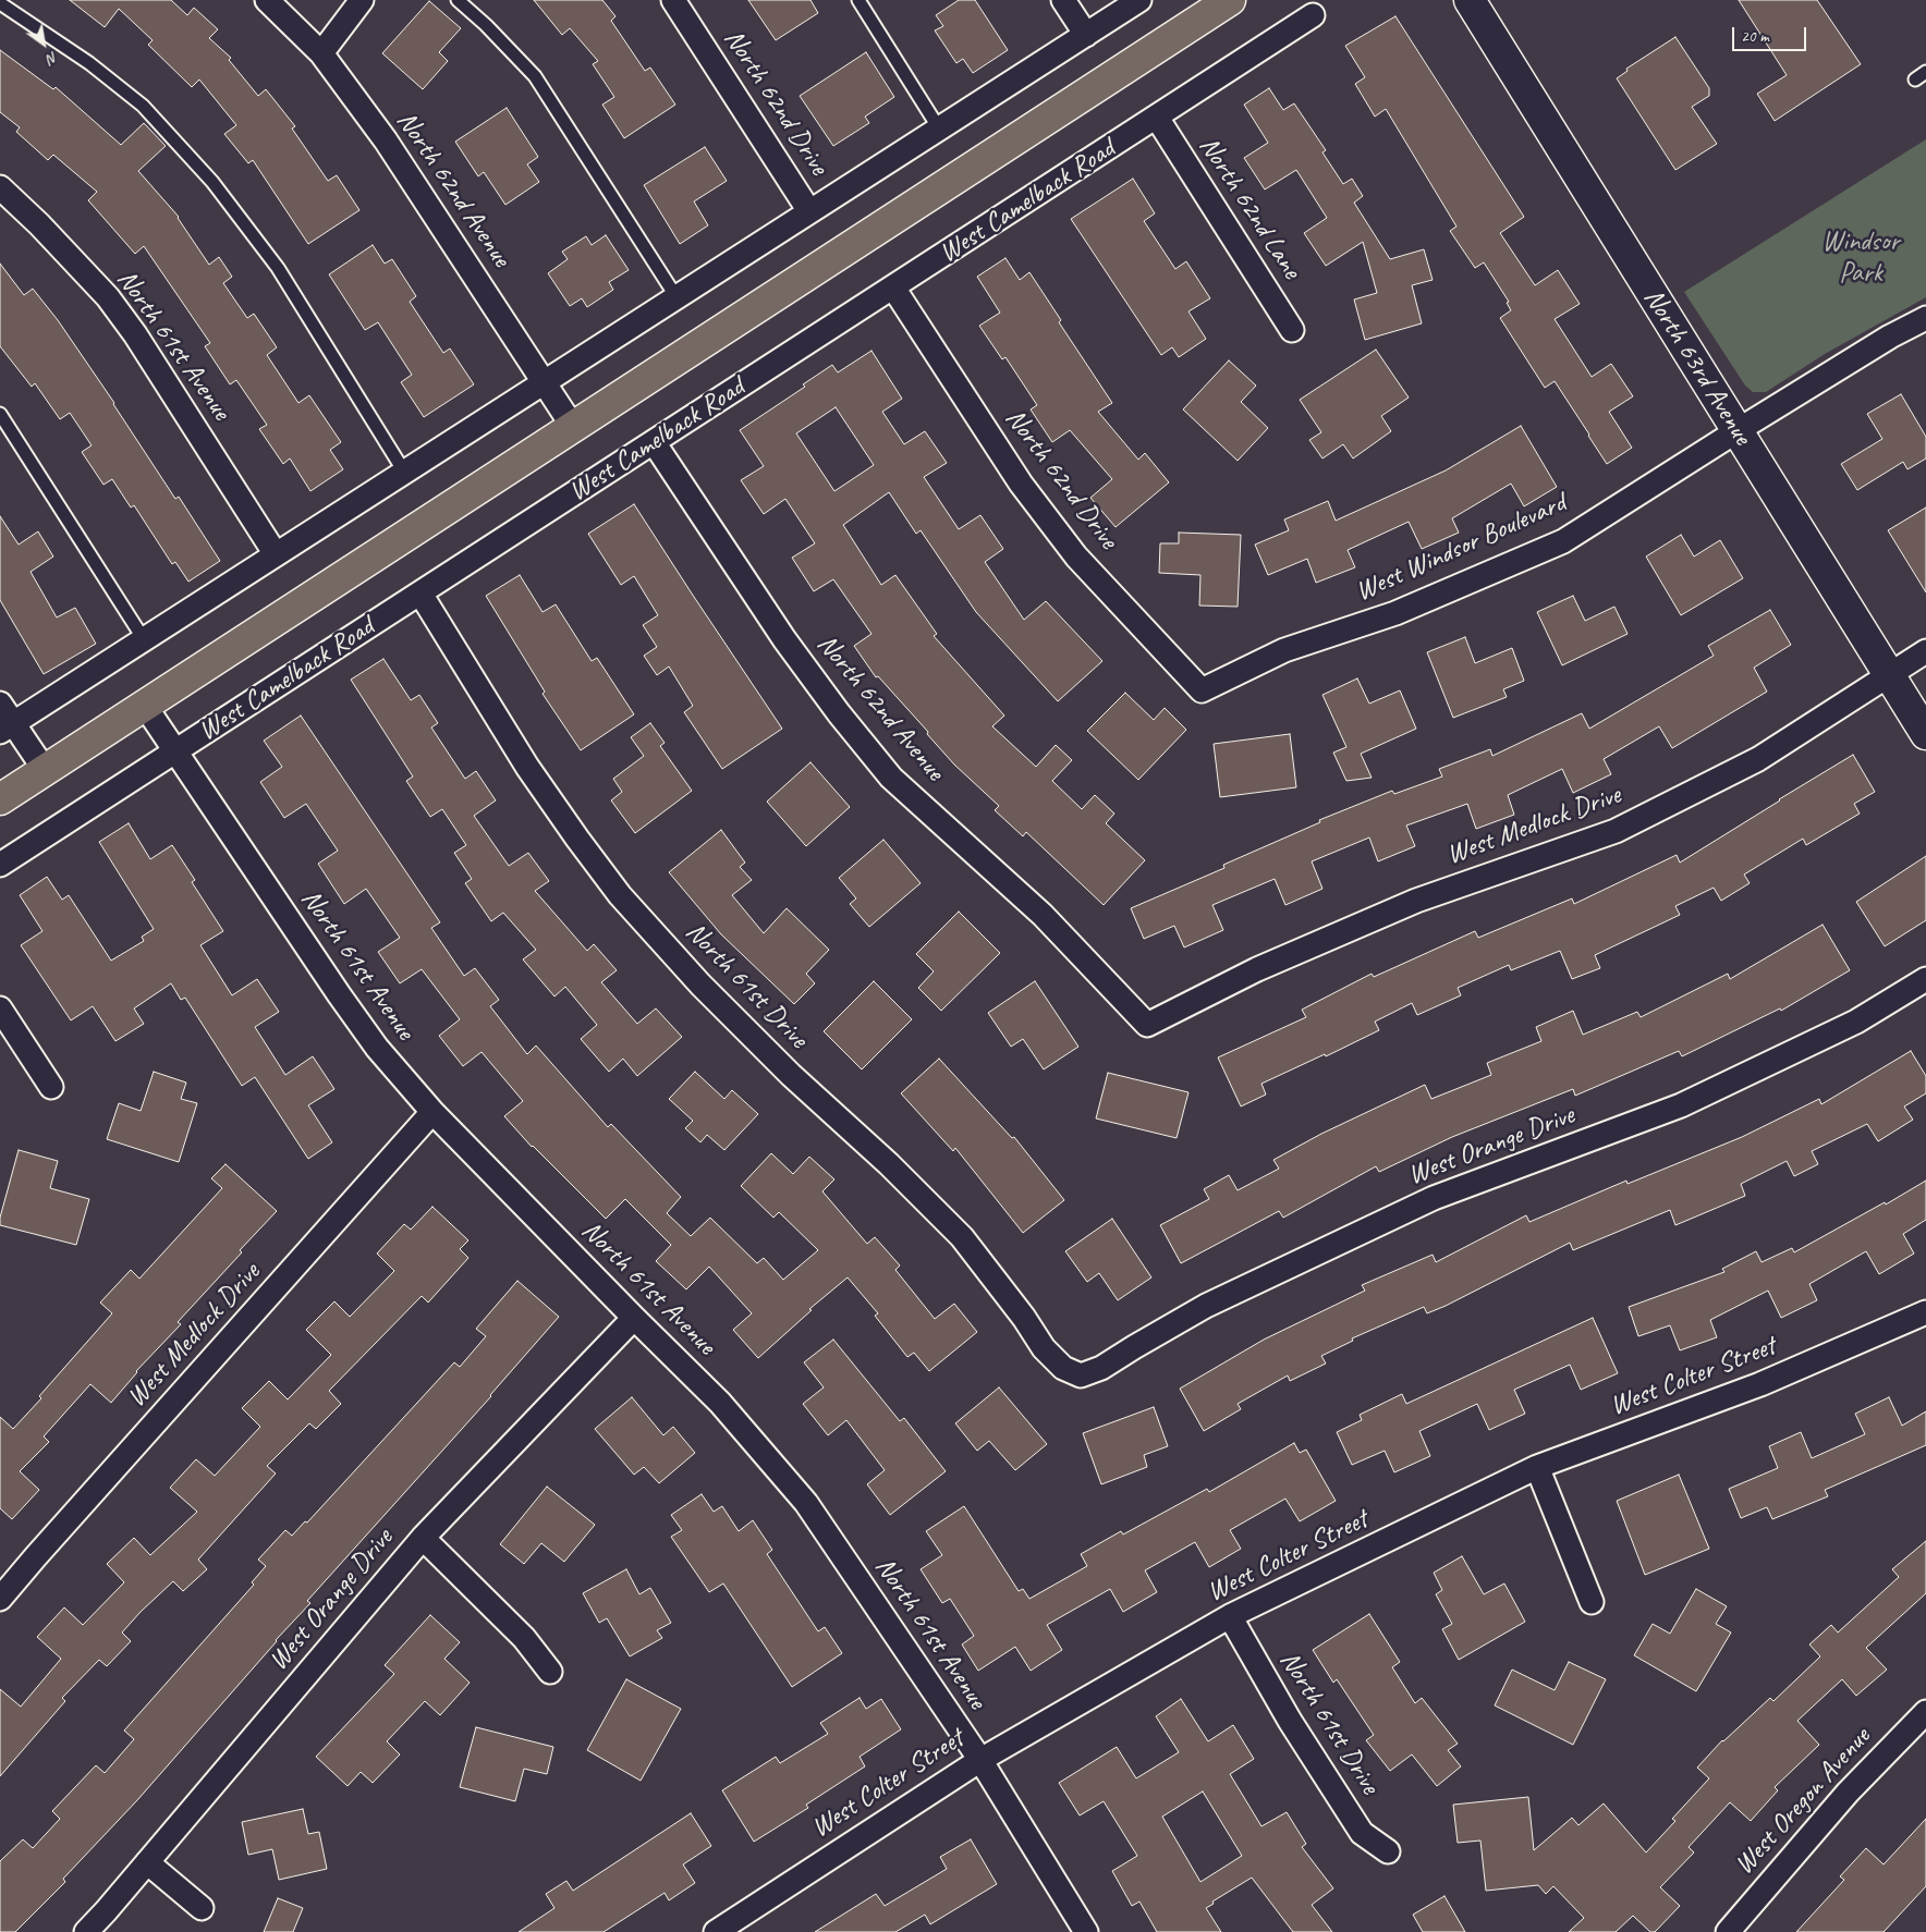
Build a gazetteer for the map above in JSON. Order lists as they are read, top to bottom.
{
  "streets": {
    "main road": ["West Camelback Road"],
    "street": [
      "North 62nd Drive",
      "North 62nd Avenue",
      "North 62nd Lane",
      "North 61st Avenue",
      "North 63rd Avenue",
      "West Windsor Boulevard",
      "West Medlock Drive",
      "North 61st Drive",
      "West Orange Drive",
      "West Colter Street",
      "West Oregon Avenue"
    ]
  },
  "crossings": [
    ["North 62nd Drive", "West Camelback Road"],
    ["North 62nd Drive", "West Windsor Boulevard"],
    ["North 62nd Avenue", "West Camelback Road"],
    ["North 62nd Avenue", "West Medlock Drive"],
    ["West Camelback Road", "North 62nd Lane"],
    ["West Camelback Road", "North 61st Avenue"],
    ["West Camelback Road", "North 61st Drive"],
    ["North 61st Avenue", "West Medlock Drive"],
    ["North 61st Avenue", "West Orange Drive"],
    ["North 61st Avenue", "West Colter Street"],
    ["North 63rd Avenue", "West Windsor Boulevard"],
    ["North 63rd Avenue", "West Medlock Drive"],
    ["North 61st Drive", "West Orange Drive"],
    ["North 61st Drive", "West Colter Street"]
  ],
  "parks": ["Windsor Park"],
  "scale_bar": "20 m",
  "north": "bottom right"
}
